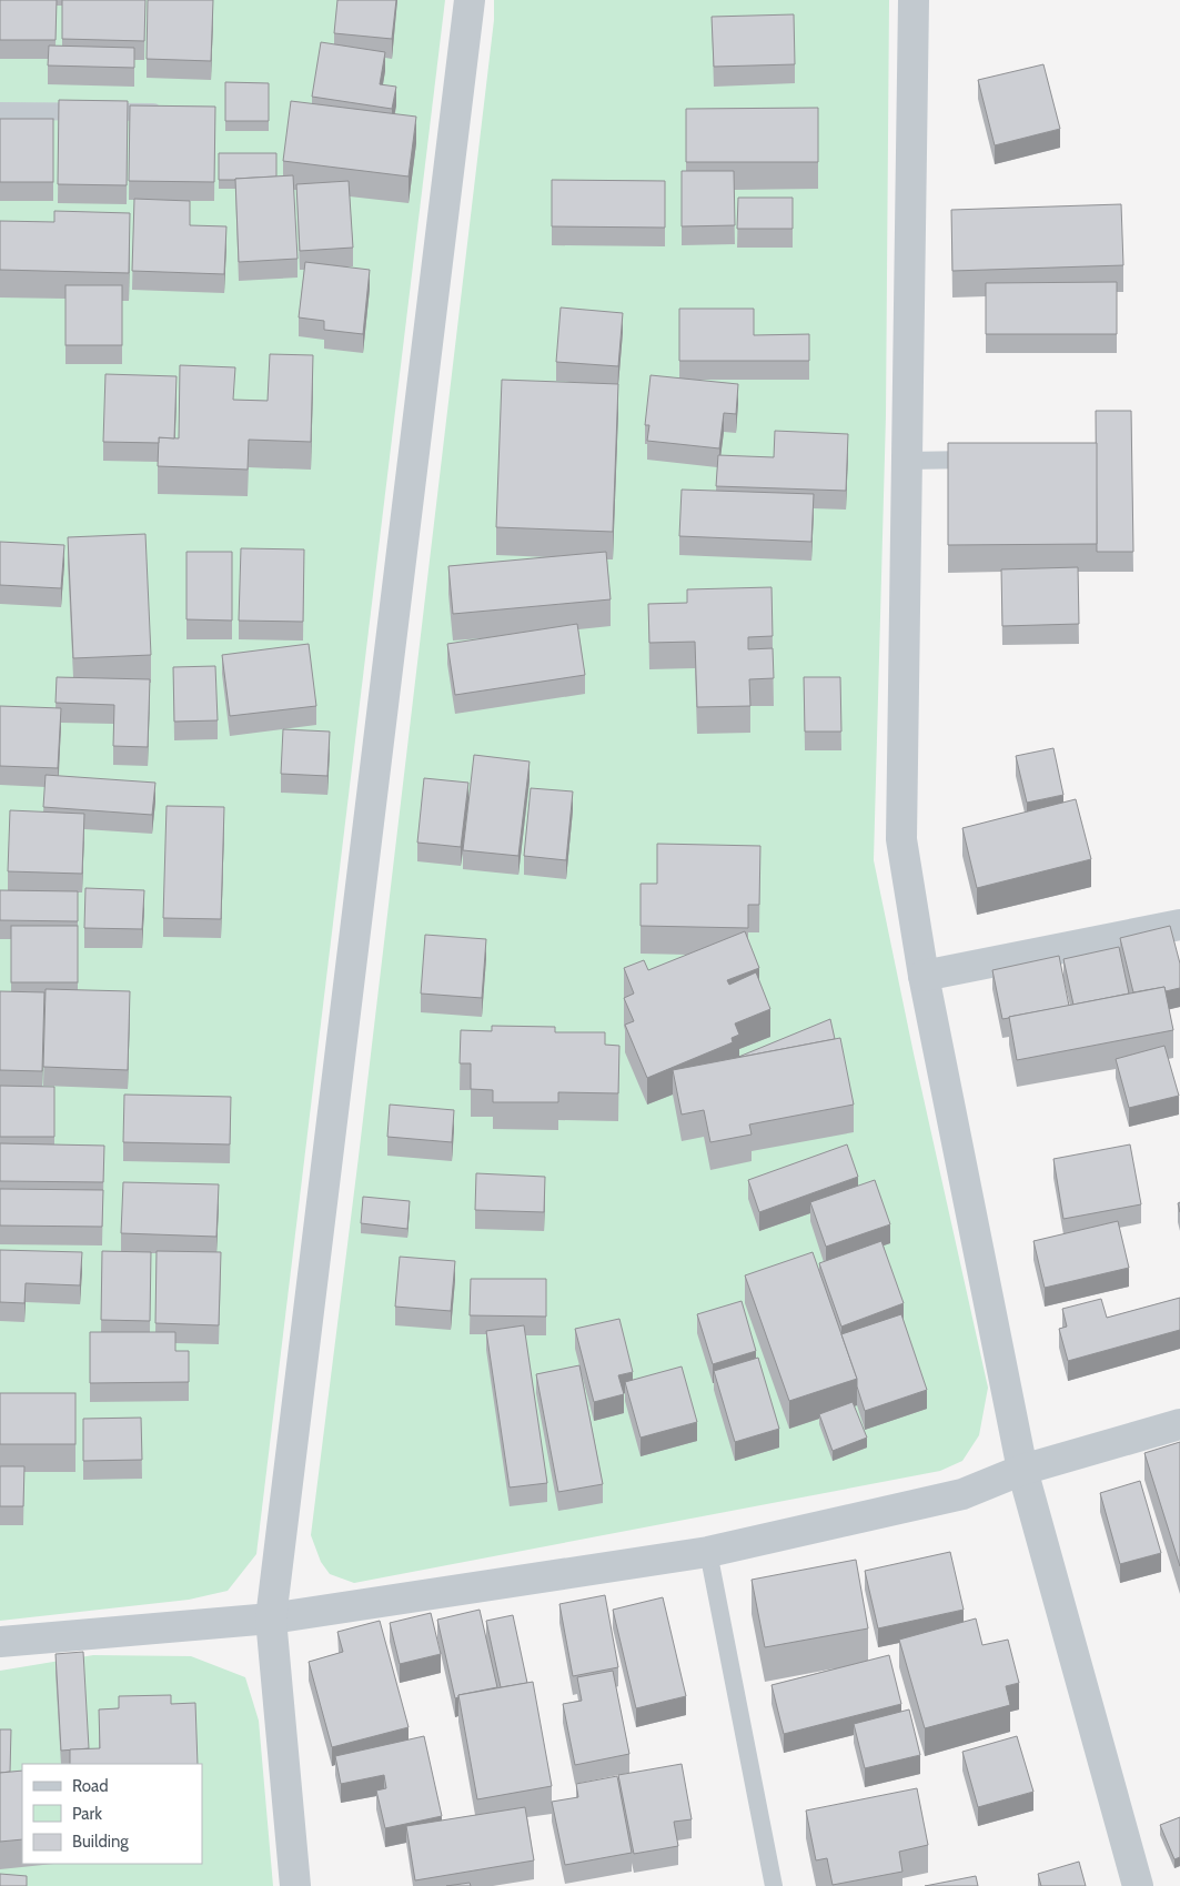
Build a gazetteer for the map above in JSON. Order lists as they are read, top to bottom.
{
  "legend": ["Road", "Park", "Building"]
}
